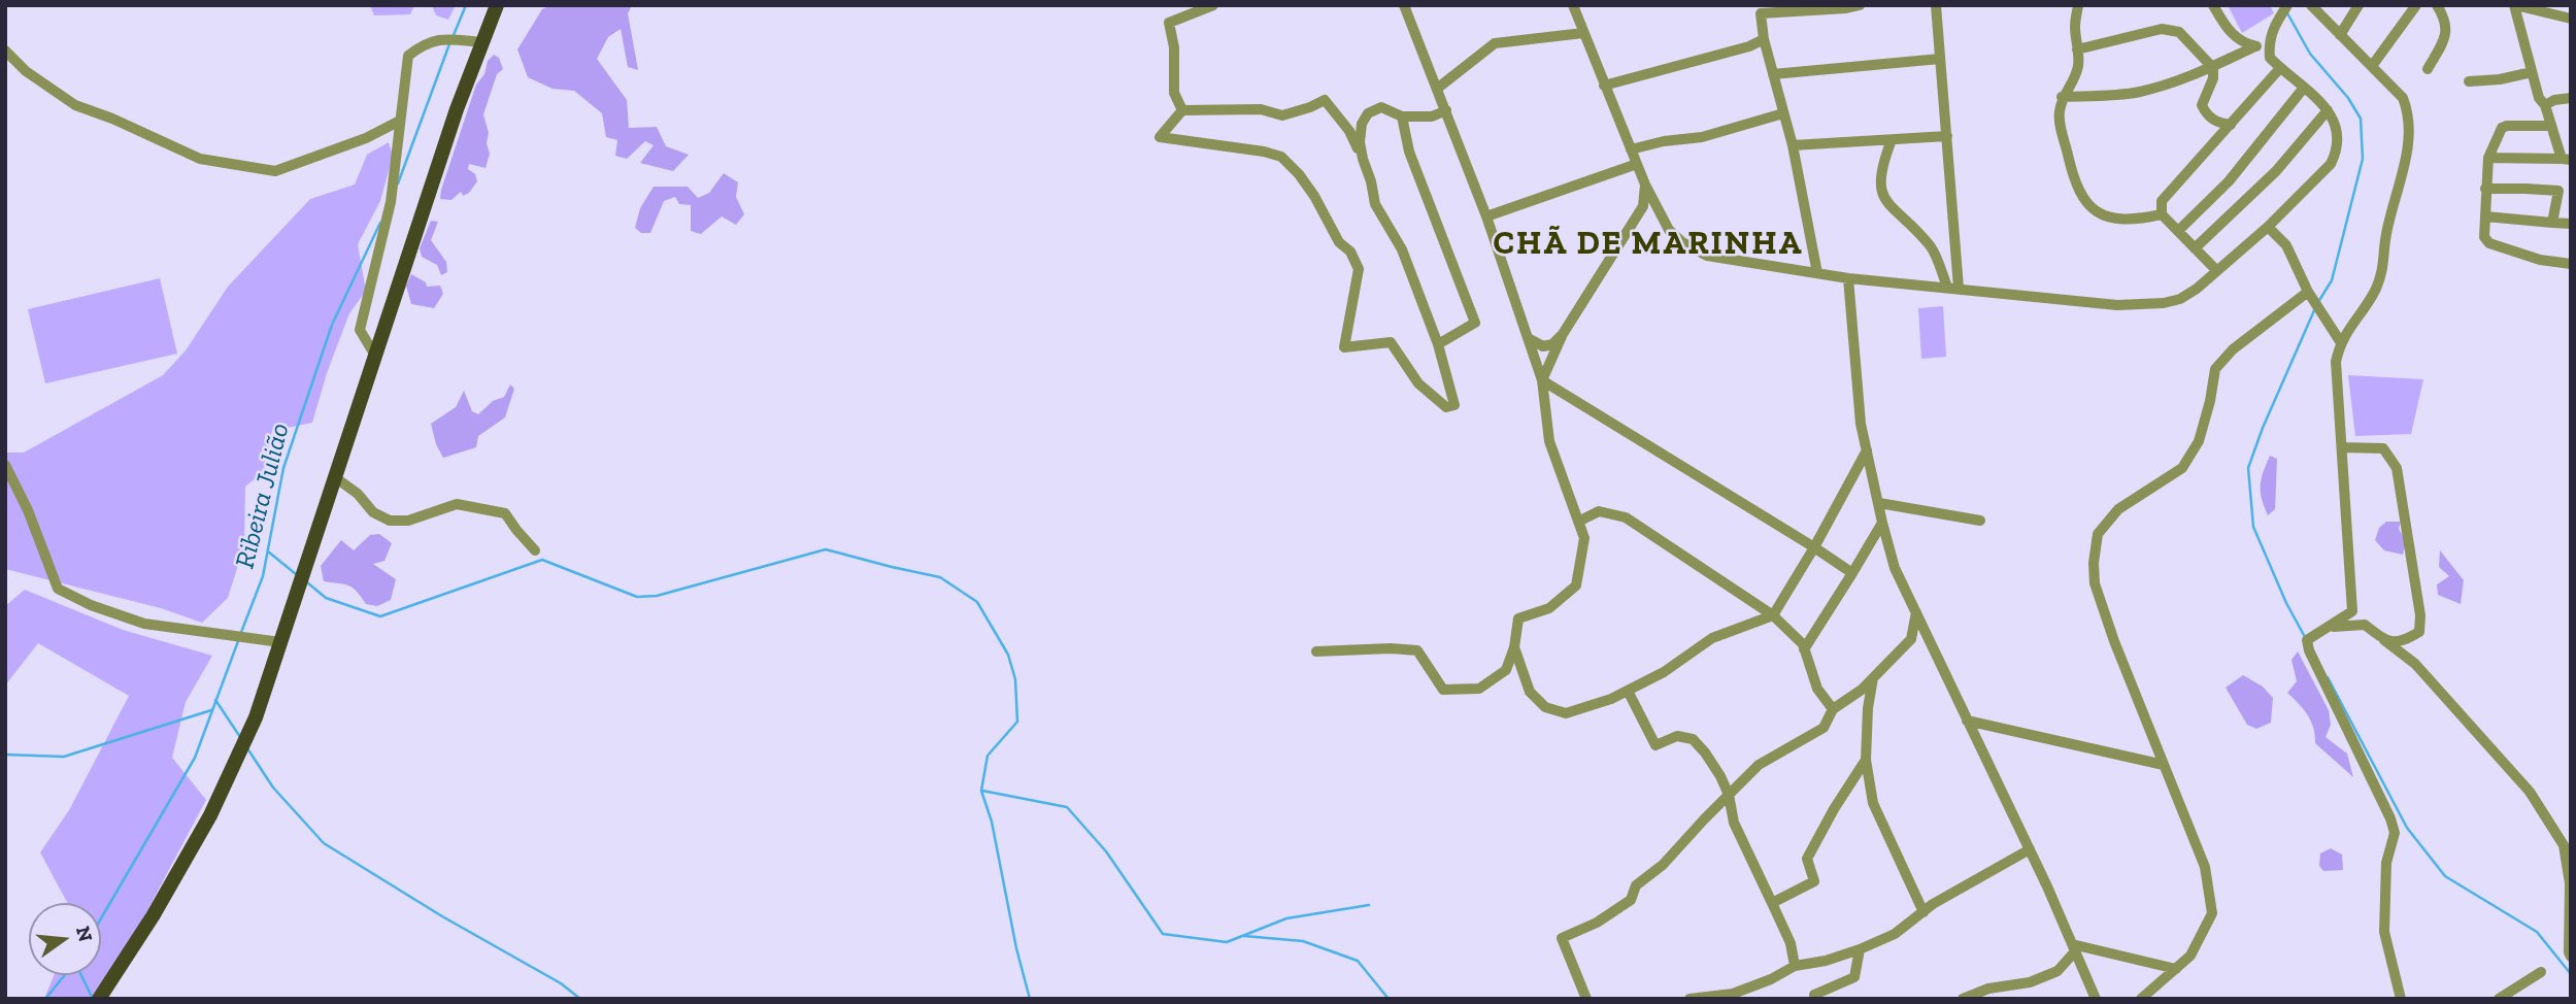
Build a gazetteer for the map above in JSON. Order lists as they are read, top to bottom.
{
  "districts": ["CHÃ DE MARINHA"],
  "water": ["Ribeira Julião"],
  "north": "right"
}
